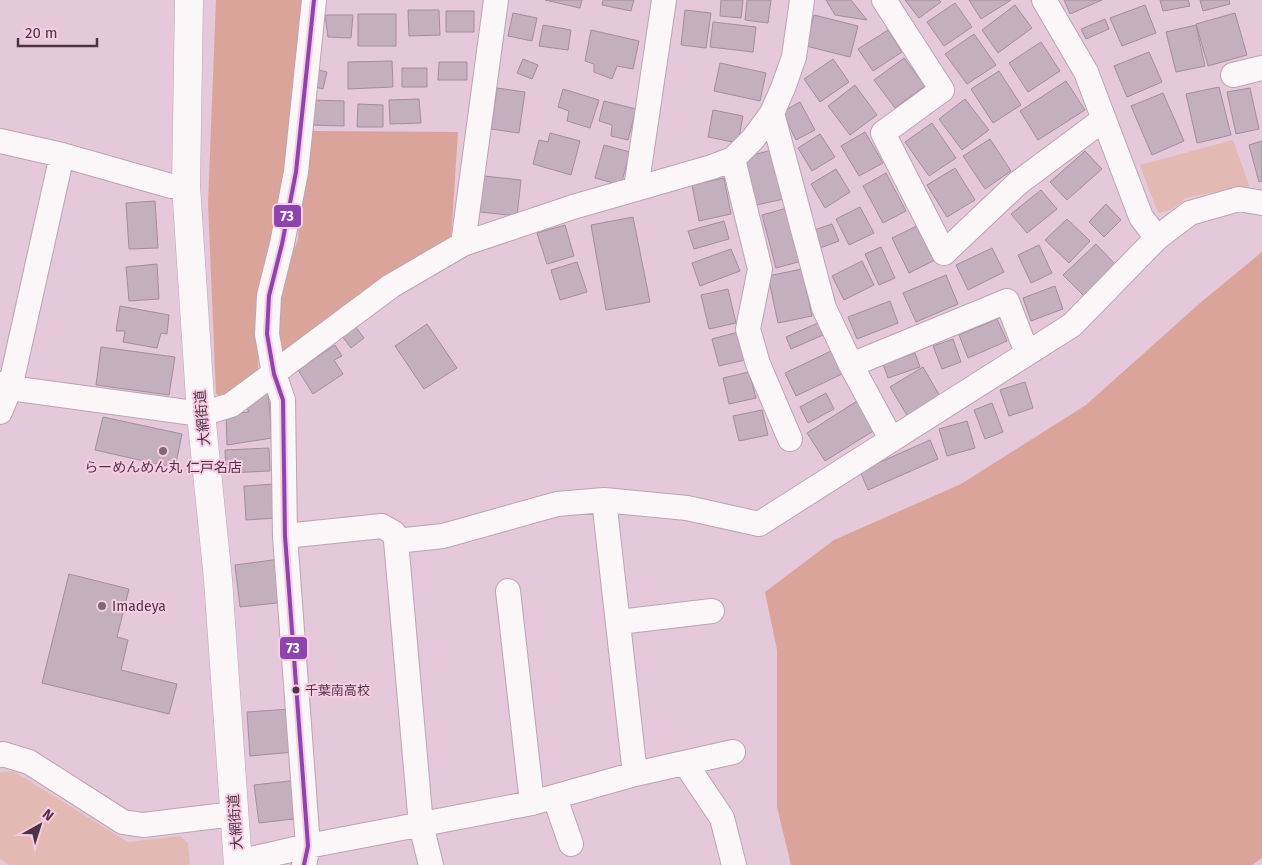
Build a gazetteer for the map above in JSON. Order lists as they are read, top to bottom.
{
  "streets": {
    "main road": ["大網街道"]
  },
  "places": ["らーめんめん丸 仁戸名店", "Imadeya", "千葉南高校"],
  "lines": ["transit line 73"],
  "scale_bar": "20 m",
  "north": "top right"
}
